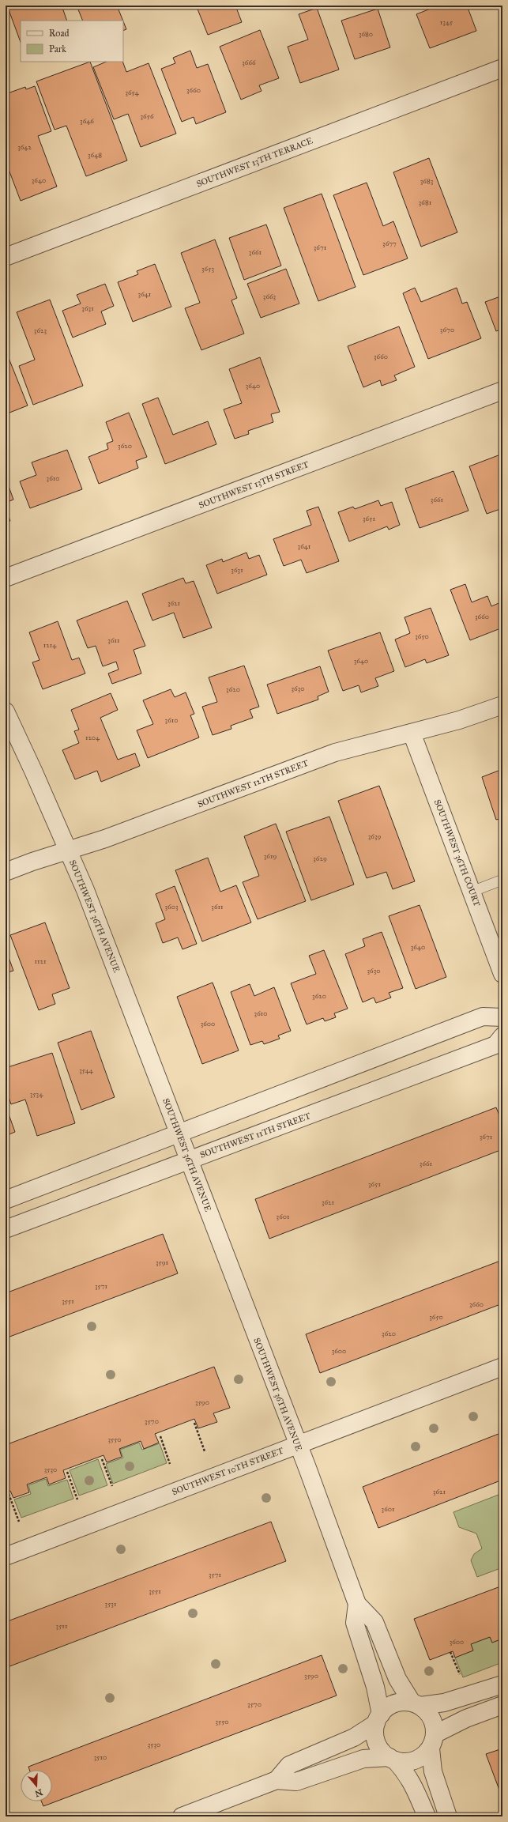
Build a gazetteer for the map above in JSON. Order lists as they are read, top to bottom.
{
  "streets": {
    "street": [
      "SOUTHWEST 13TH TERRACE",
      "SOUTHWEST 13TH STREET",
      "SOUTHWEST 12TH STREET",
      "SOUTHWEST 36TH COURT",
      "SOUTHWEST 36TH AVENUE",
      "SOUTHWEST 11TH STREET",
      "SOUTHWEST 10TH STREET"
    ]
  },
  "crossings": [
    ["SOUTHWEST 12TH STREET", "SOUTHWEST 36TH COURT"],
    ["SOUTHWEST 12TH STREET", "SOUTHWEST 36TH AVENUE"],
    ["SOUTHWEST 36TH AVENUE", "SOUTHWEST 11TH STREET"],
    ["SOUTHWEST 36TH AVENUE", "SOUTHWEST 10TH STREET"]
  ],
  "house_numbers": [
    "1345",
    "3680",
    "3666",
    "3660",
    "3654",
    "3656",
    "3646",
    "3642",
    "3648",
    "3640",
    "3683",
    "3681",
    "3677",
    "3671",
    "3661",
    "3653",
    "3641",
    "3663",
    "3631",
    "3670",
    "3623",
    "3660",
    "3640",
    "3620",
    "3610",
    "3661",
    "3651",
    "3641",
    "3631",
    "3621",
    "3660",
    "3650",
    "3611",
    "1214",
    "3640",
    "3630",
    "3620",
    "3610",
    "1204",
    "3639",
    "3619",
    "3629",
    "3603",
    "3611",
    "3640",
    "1121",
    "3630",
    "3620",
    "3610",
    "3600",
    "3544",
    "3534",
    "3671",
    "3661",
    "3651",
    "3621",
    "3601",
    "3591",
    "3571",
    "3551",
    "3660",
    "3650",
    "3620",
    "3600",
    "3590",
    "3570",
    "3550",
    "3530",
    "3621",
    "3601",
    "3571",
    "3551",
    "3531",
    "3511",
    "3600",
    "3590",
    "3570",
    "3550",
    "3530",
    "3510"
  ],
  "legend": ["Road", "Park"],
  "north": "bottom"
}
